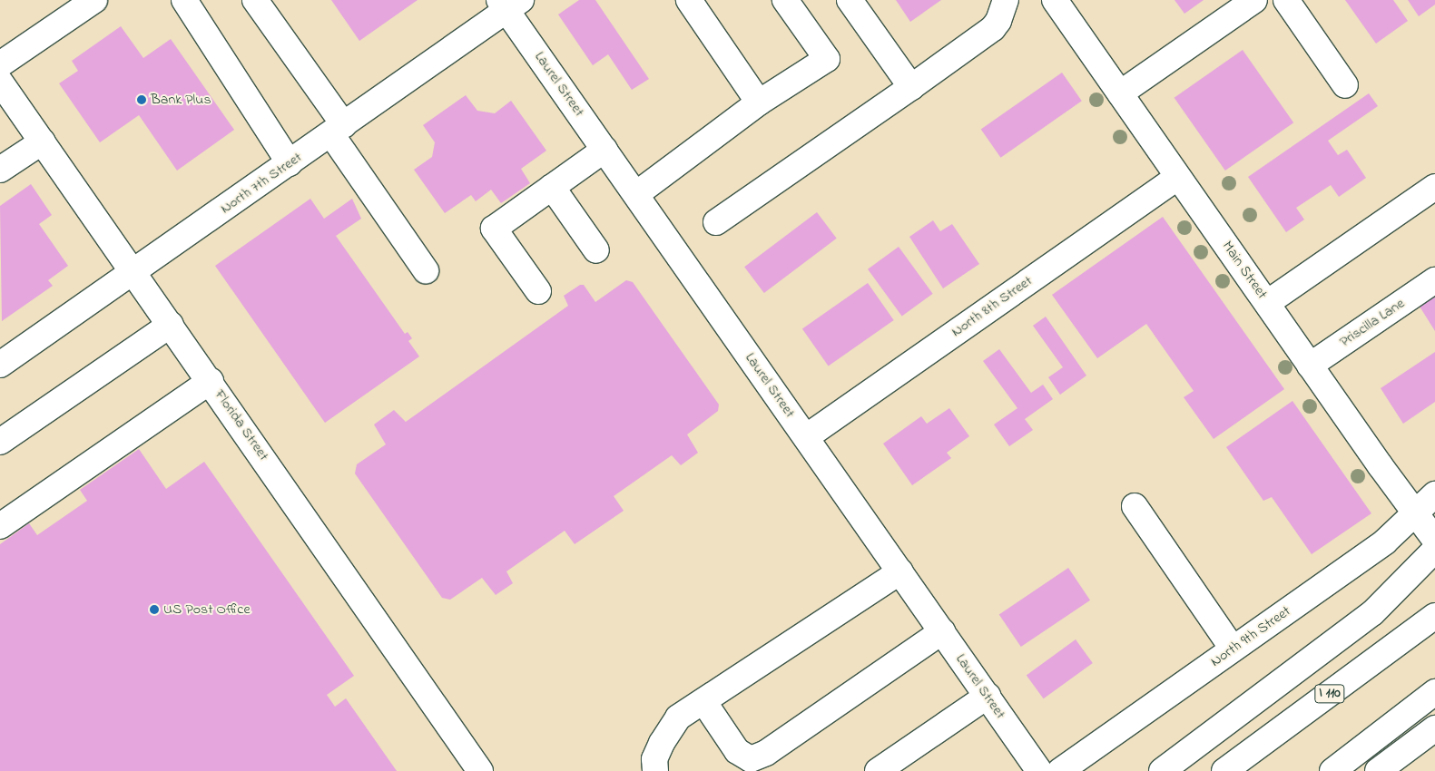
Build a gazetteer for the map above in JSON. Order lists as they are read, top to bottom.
{
  "streets": {
    "main road": [
      "Laurel Street",
      "North 7th Street",
      "Main Street",
      "North 8th Street",
      "Priscilla Lane",
      "Florida Street",
      "North 9th Street",
      "I 110"
    ]
  },
  "crossings": [
    ["Laurel Street", "North 7th Street"],
    ["Laurel Street", "North 8th Street"],
    ["North 7th Street", "Florida Street"],
    ["Main Street", "North 8th Street"],
    ["Main Street", "Priscilla Lane"],
    ["Main Street", "North 9th Street"]
  ],
  "places": ["Bank Plus", "US Post Office"]
}
